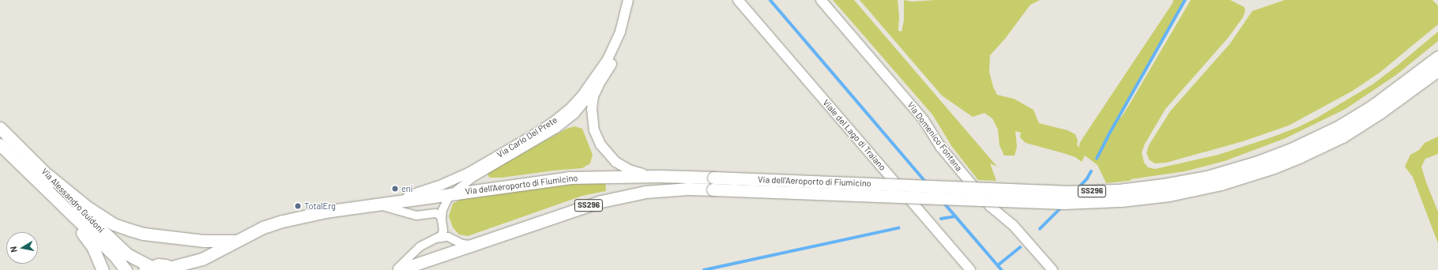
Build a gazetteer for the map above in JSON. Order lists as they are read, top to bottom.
{
  "streets": {
    "main road": ["Via dell'Aeroporto di Fiumicino", "SS296", "Via Alessandro Guidoni"],
    "street": ["Viale del Lago di Traiano", "Via Domenico Fontana", "Via Carlo Del Prete"]
  },
  "crossings": [
    ["Via Carlo Del Prete", "Via dell'Aeroporto di Fiumicino"],
    ["Via dell'Aeroporto di Fiumicino", "Via Alessandro Guidoni"]
  ],
  "places": ["eni", "TotalErg"],
  "north": "left"
}
